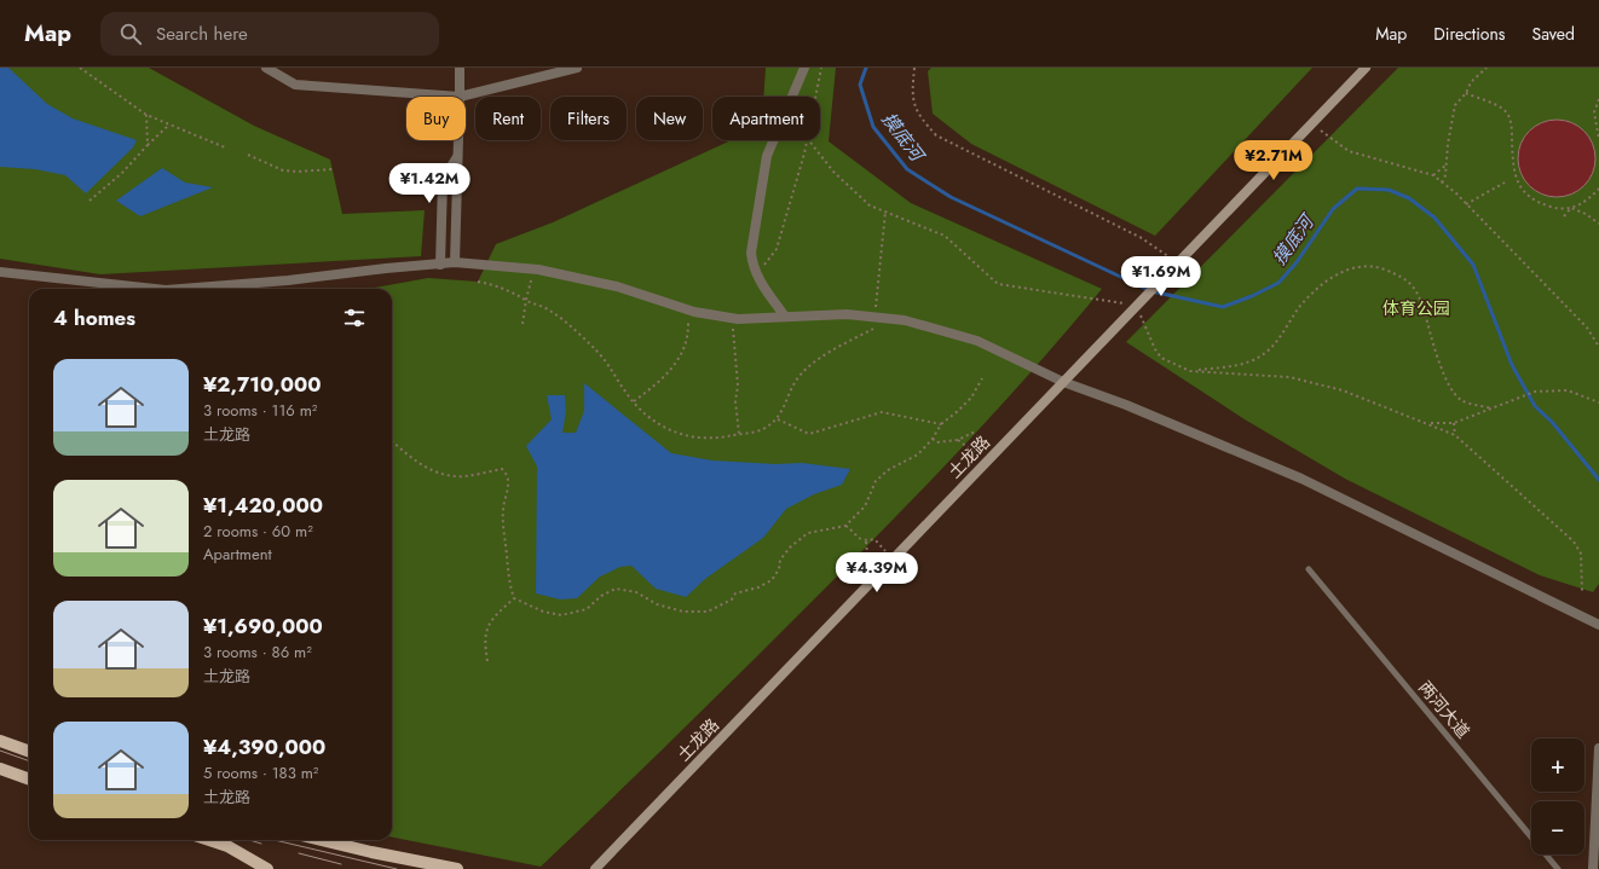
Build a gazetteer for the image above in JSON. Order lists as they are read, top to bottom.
{
  "streets": {
    "street": ["土龙路"],
    "lane": ["两河大道"]
  },
  "water": ["摸底河"],
  "parks": ["体育公园"],
  "page": {
    "header": "Map",
    "search": "Search here",
    "nav": ["Map", "Directions", "Saved"],
    "chip": [
      "Buy",
      "Rent",
      "Filters",
      "New",
      "Apartment"
    ],
    "price": [
      "¥2.71M",
      "¥1.42M",
      "¥1.69M",
      "¥4.39M"
    ],
    "heading": "4 homes",
    "list": [
      {
        "name": "¥2,710,000",
        "note": "3 rooms · 116 m² · 土龙路"
      },
      {
        "name": "¥1,420,000",
        "note": "2 rooms · 60 m² · Apartment"
      },
      {
        "name": "¥1,690,000",
        "note": "3 rooms · 86 m² · 土龙路"
      },
      {
        "name": "¥4,390,000",
        "note": "5 rooms · 183 m² · 土龙路"
      }
    ],
    "map_buttons": ["+", "−"]
  }
}
